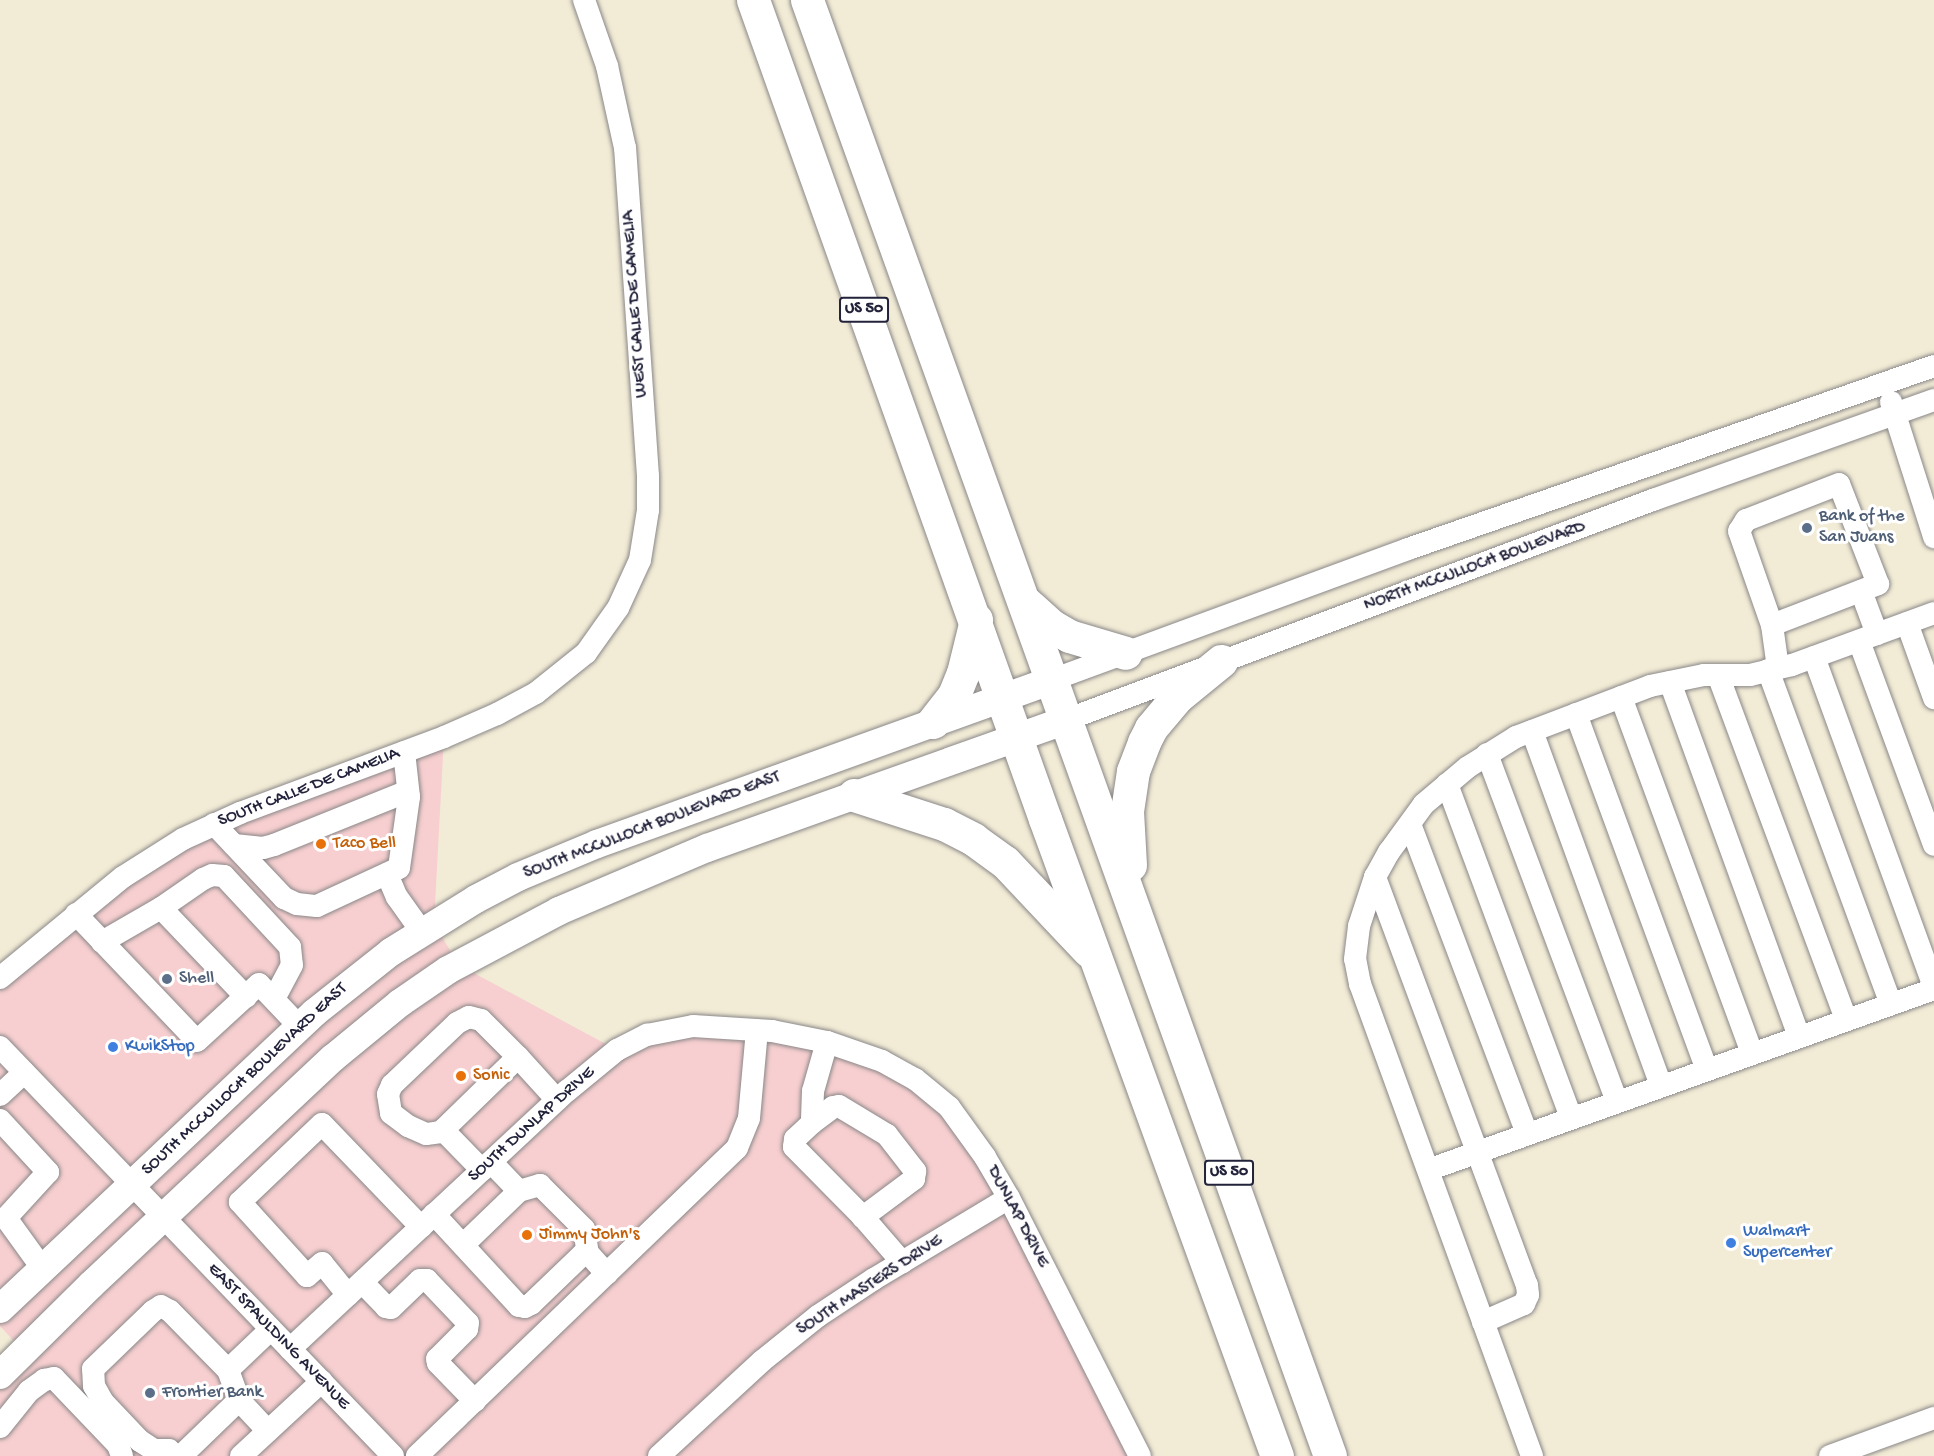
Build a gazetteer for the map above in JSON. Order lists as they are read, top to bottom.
{
  "streets": {
    "highway": ["US 50"],
    "main road": ["NORTH MCCULLOCH BOULEVARD", "SOUTH MCCULLOCH BOULEVARD EAST"],
    "street": [
      "WEST CALLE DE CAMELIA",
      "SOUTH CALLE DE CAMELIA",
      "SOUTH DUNLAP DRIVE",
      "DUNLAP DRIVE",
      "SOUTH MASTERS DRIVE",
      "EAST SPAULDING AVENUE"
    ]
  },
  "crossings": [
    ["WEST CALLE DE CAMELIA", "SOUTH CALLE DE CAMELIA"],
    ["US 50", "NORTH MCCULLOCH BOULEVARD"],
    ["US 50", "SOUTH MCCULLOCH BOULEVARD EAST"],
    ["NORTH MCCULLOCH BOULEVARD", "SOUTH MCCULLOCH BOULEVARD EAST"],
    ["SOUTH MCCULLOCH BOULEVARD EAST", "EAST SPAULDING AVENUE"],
    ["SOUTH DUNLAP DRIVE", "DUNLAP DRIVE"],
    ["SOUTH DUNLAP DRIVE", "EAST SPAULDING AVENUE"],
    ["DUNLAP DRIVE", "SOUTH MASTERS DRIVE"]
  ],
  "places": [
    "Bank of the San Juans",
    "Taco Bell",
    "Shell",
    "KwikStop",
    "Sonic",
    "Jimmy John's",
    "Walmart Supercenter",
    "Frontier Bank"
  ]
}
